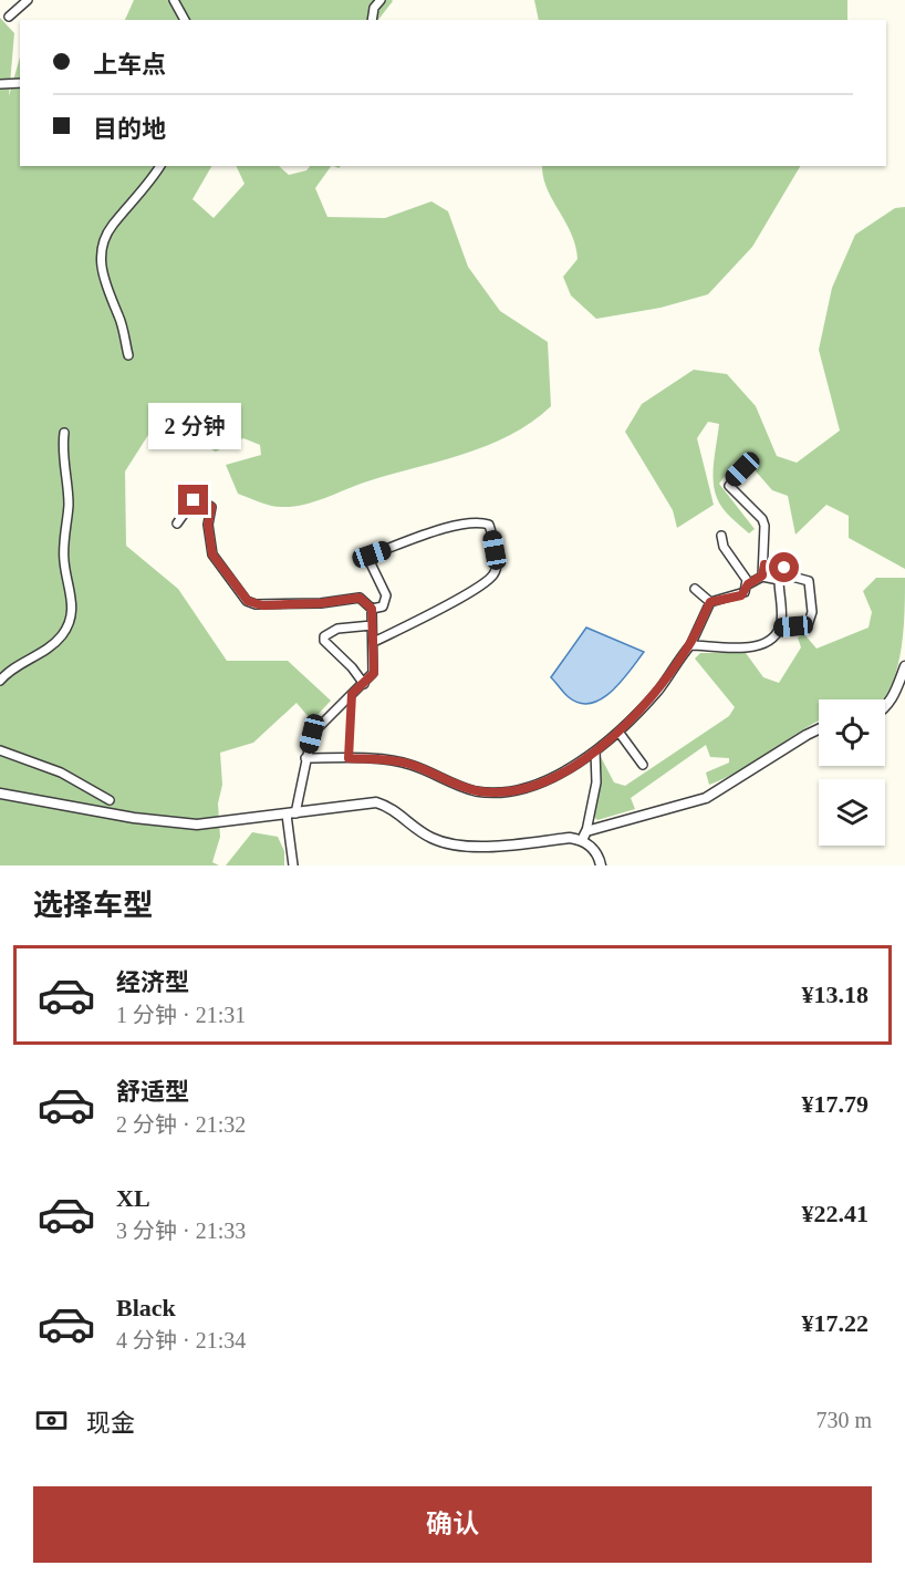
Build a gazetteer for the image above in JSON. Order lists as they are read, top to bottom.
{
  "page": {
    "banner": ["上车点", "目的地"],
    "bubble": "2 分钟",
    "heading": "选择车型",
    "list": [
      {
        "name": "经济型",
        "note": "1 分钟 · 21:31",
        "value": "¥13.18"
      },
      {
        "name": "舒适型",
        "note": "2 分钟 · 21:32",
        "value": "¥17.79"
      },
      {
        "name": "XL",
        "note": "3 分钟 · 21:33",
        "value": "¥22.41"
      },
      {
        "name": "Black",
        "note": "4 分钟 · 21:34",
        "value": "¥17.22"
      }
    ],
    "pay": ["现金", "730 m"],
    "buttons": "确认"
  }
}
